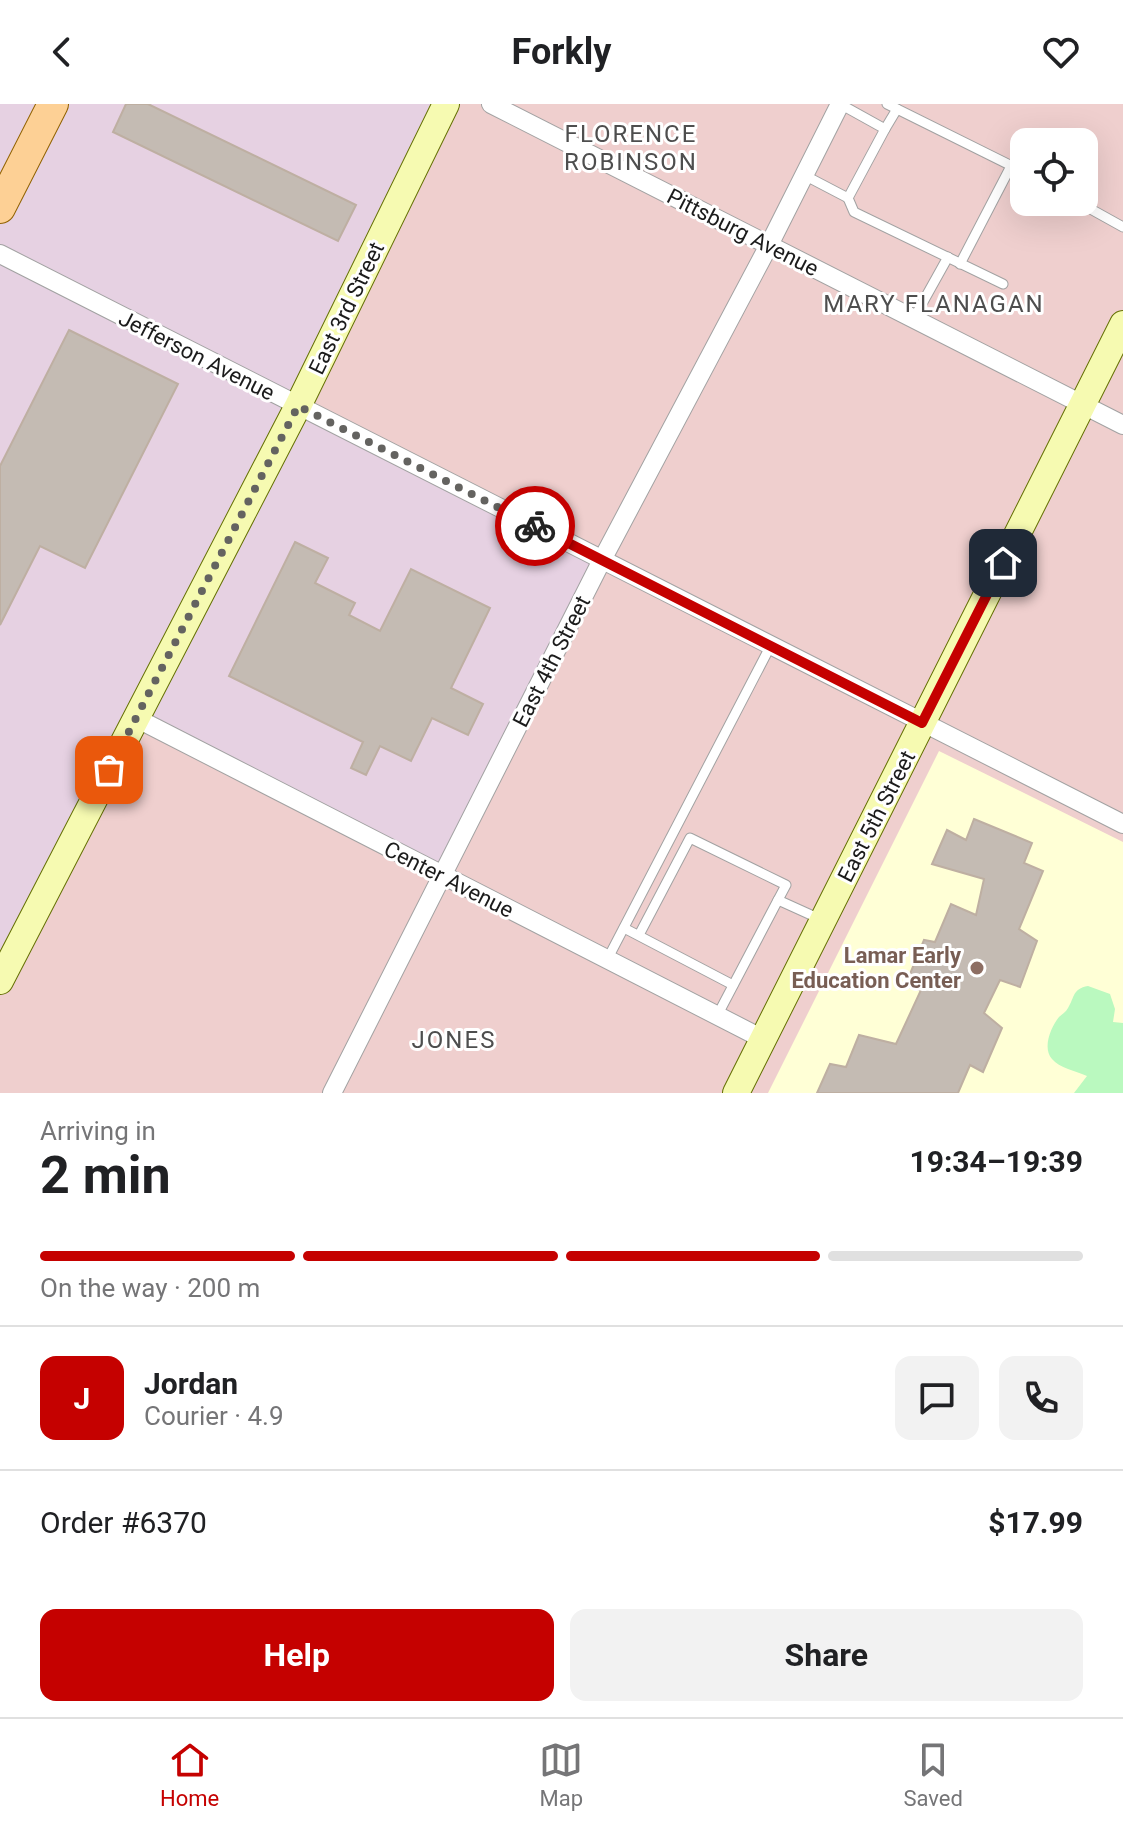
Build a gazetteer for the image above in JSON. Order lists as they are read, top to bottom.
{
  "streets": {
    "street": [
      "Pittsburg Avenue",
      "East 3rd Street",
      "Jefferson Avenue",
      "East 4th Street",
      "East 5th Street",
      "Center Avenue"
    ]
  },
  "crossings": [
    ["Pittsburg Avenue", "East 4th Street"],
    ["Pittsburg Avenue", "East 5th Street"],
    ["East 3rd Street", "Jefferson Avenue"],
    ["East 3rd Street", "Center Avenue"],
    ["Jefferson Avenue", "East 4th Street"],
    ["Jefferson Avenue", "East 5th Street"],
    ["East 4th Street", "Center Avenue"],
    ["East 5th Street", "Center Avenue"]
  ],
  "districts": ["FLORENCE ROBINSON", "MARY FLANAGAN", "JONES"],
  "places": ["Lamar Early Education Center"],
  "page": {
    "header": "Forkly",
    "heading": ["2 min", "Arriving in", "19:34–19:39"],
    "panel": [
      "Jordan",
      "Courier · 4.9",
      "Order #6370",
      "$17.99"
    ],
    "bar": "On the way · 200 m",
    "round": "J",
    "buttons": ["Help", "Share"],
    "tabs": ["Home", "Map", "Saved"]
  }
}
